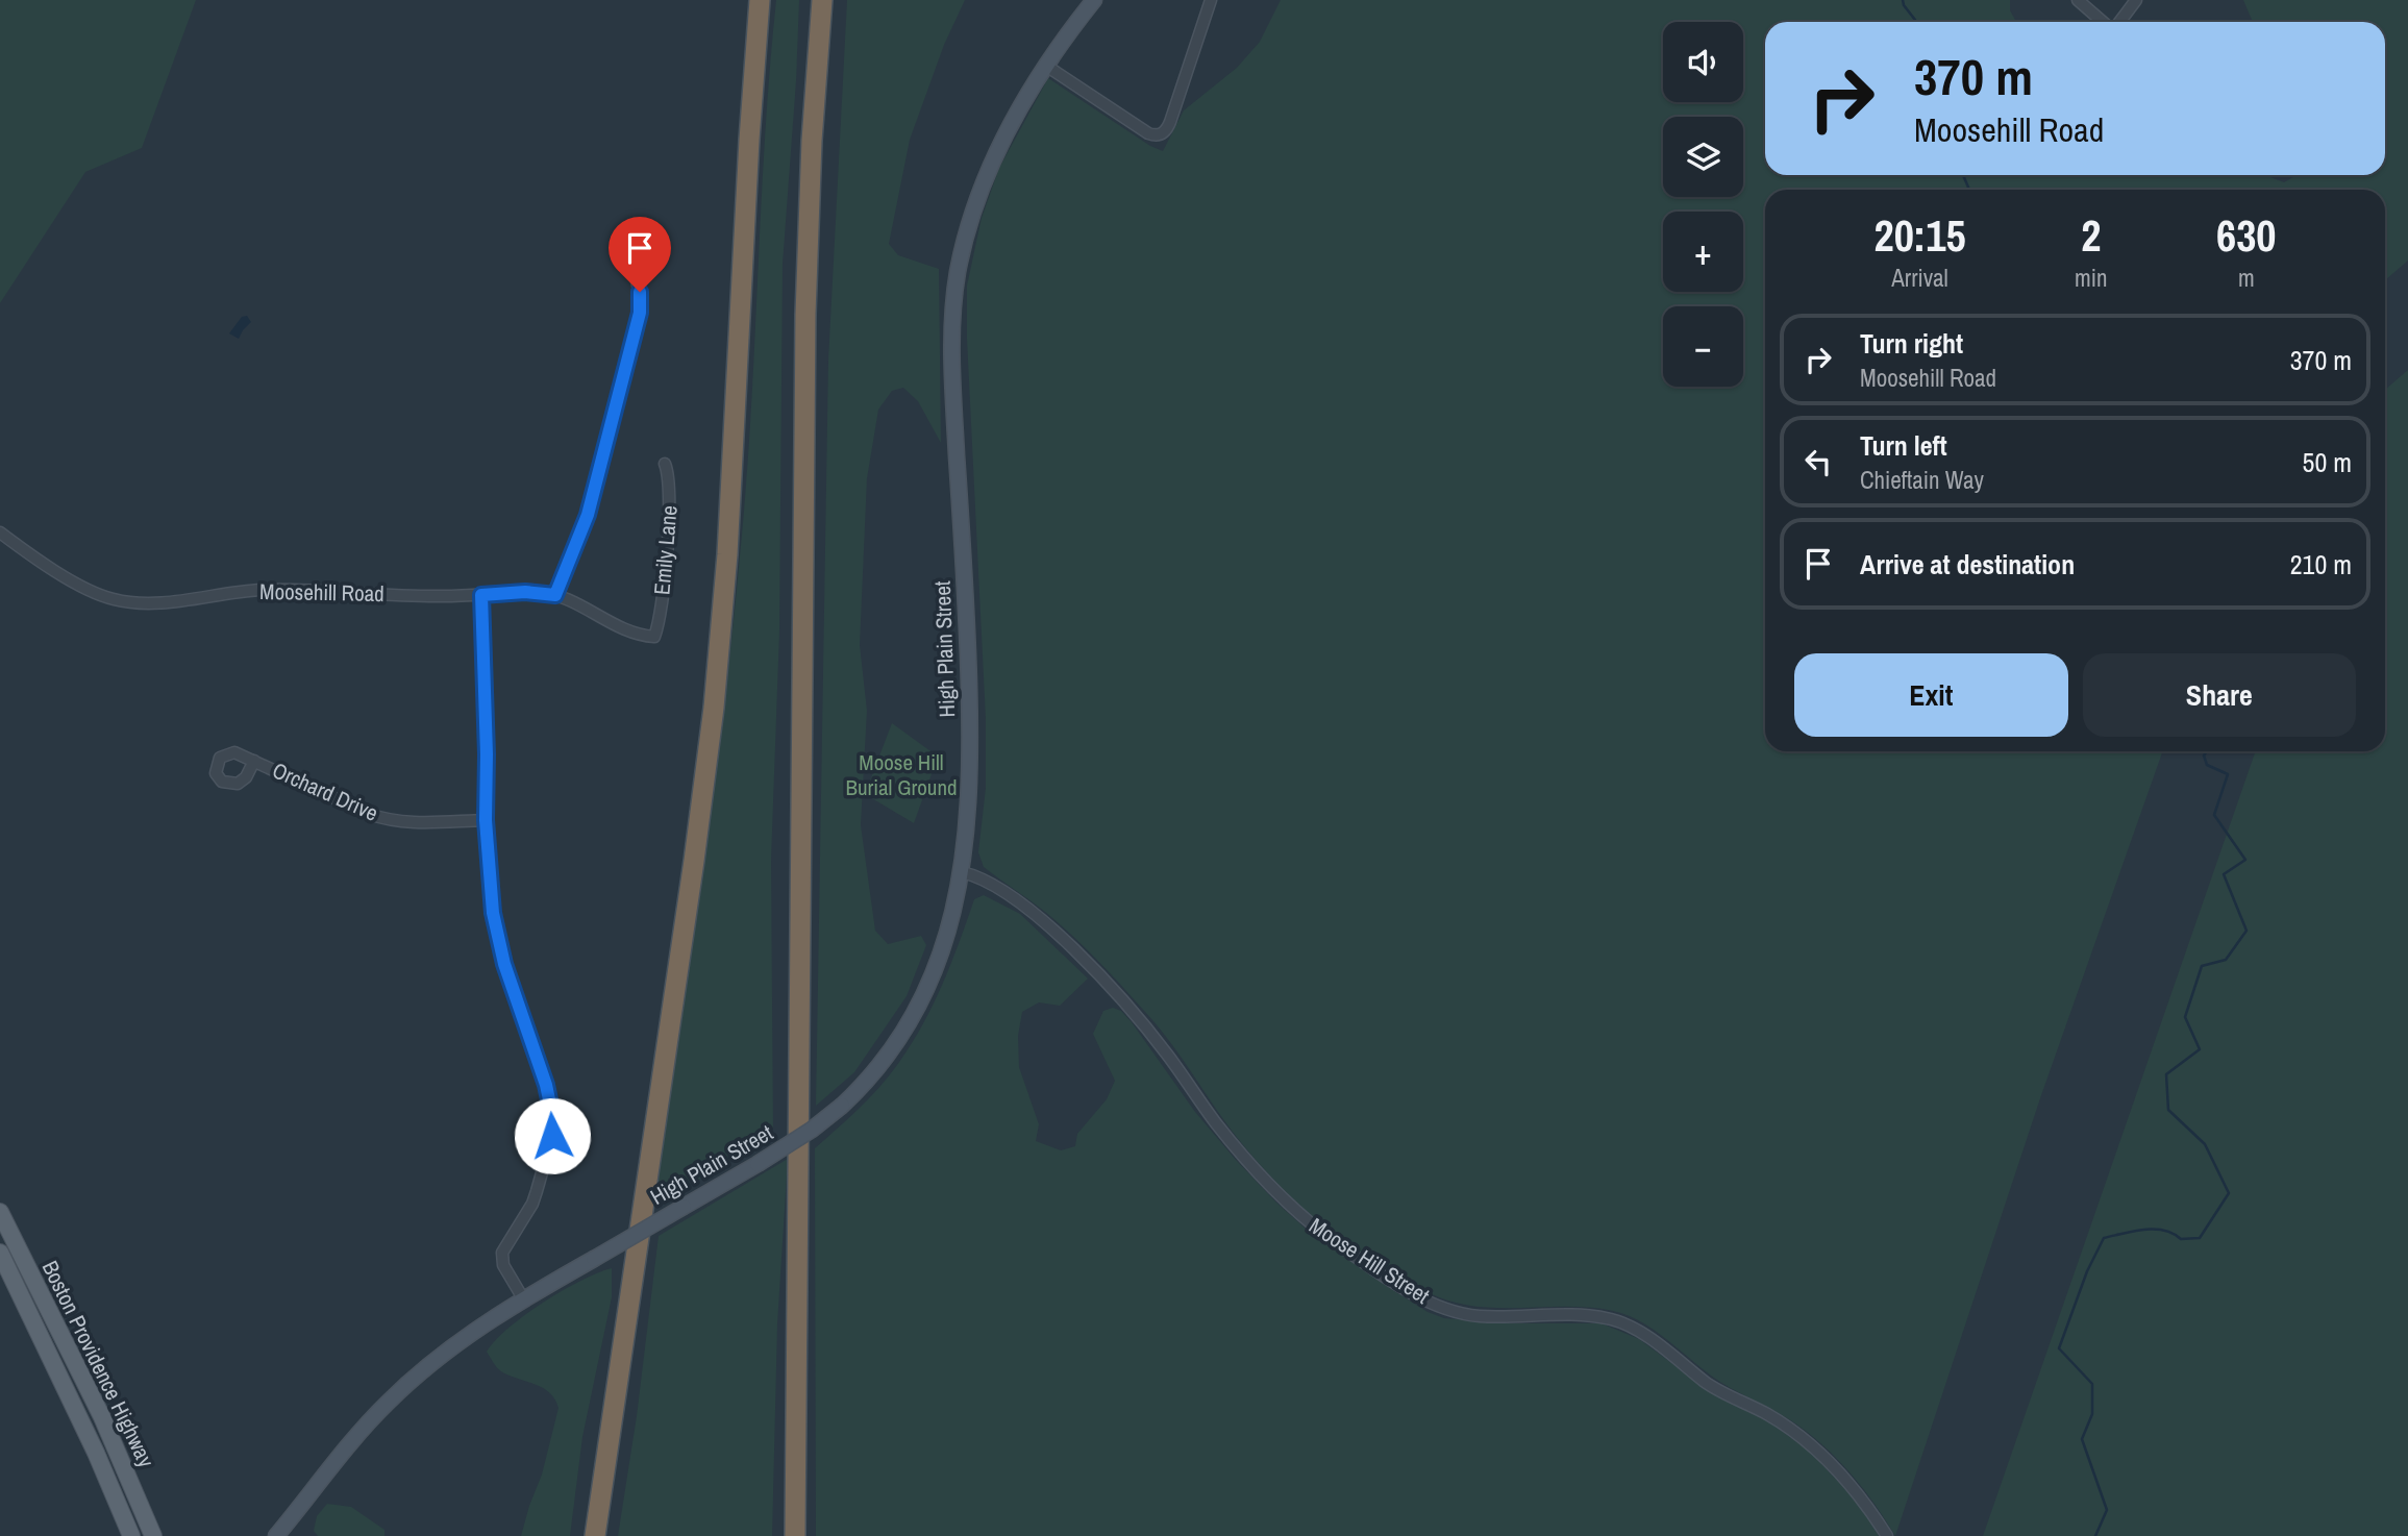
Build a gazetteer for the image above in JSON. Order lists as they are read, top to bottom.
{
  "streets": {
    "main road": ["High Plain Street", "Boston Providence Highway"],
    "street": [
      "Emily Lane",
      "Moosehill Road",
      "Orchard Drive",
      "Moose Hill Street"
    ]
  },
  "crossings": [
    ["Emily Lane", "Moosehill Road"],
    ["High Plain Street", "Moose Hill Street"]
  ],
  "parks": ["Moose Hill Burial Ground"],
  "page": {
    "map_buttons": ["+", "−"],
    "turn": ["370 m", "Moosehill Road"],
    "eta": [
      "20:15",
      "Arrival",
      "2",
      "min",
      "630",
      "m"
    ],
    "list": [
      {
        "name": "Turn right",
        "note": "Moosehill Road",
        "value": "370 m"
      },
      {
        "name": "Turn left",
        "note": "Chieftain Way",
        "value": "50 m"
      },
      {
        "name": "Arrive at destination",
        "value": "210 m"
      }
    ],
    "buttons": ["Exit", "Share"]
  }
}
